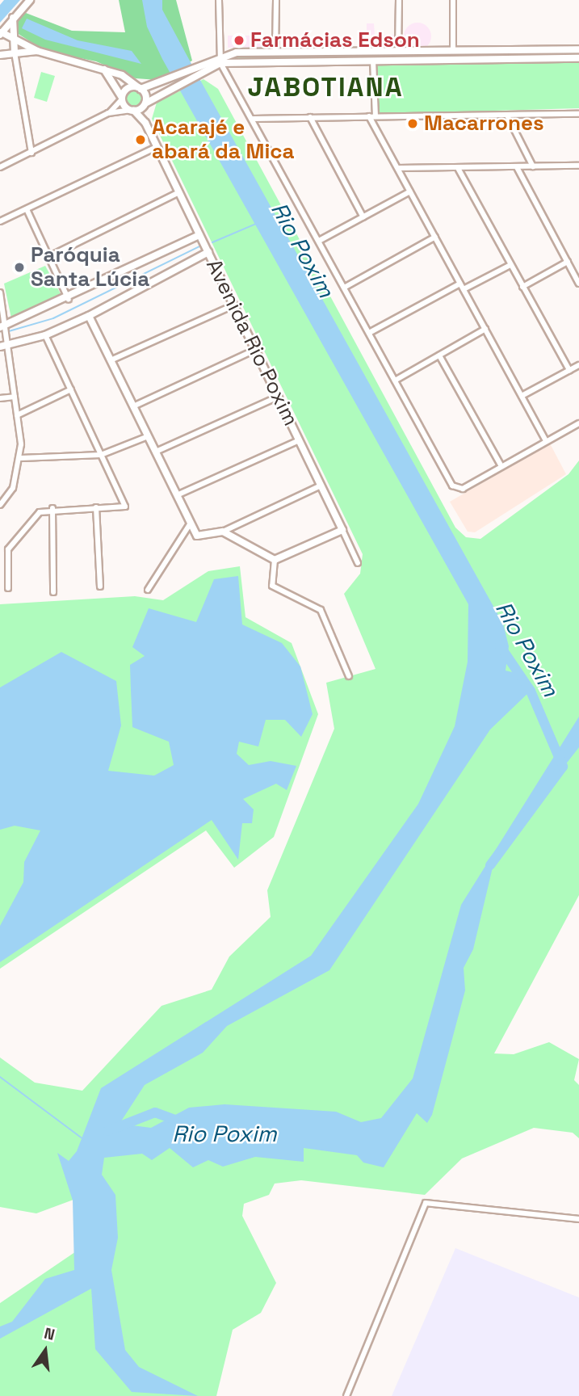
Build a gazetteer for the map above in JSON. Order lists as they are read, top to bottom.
{
  "streets": {
    "street": ["Avenida Rio Poxim"]
  },
  "districts": ["JABOTIANA"],
  "water": ["Rio Poxim"],
  "places": [
    "Farmácias Edson",
    "Macarrones",
    "Acarajé e abará da Mica",
    "Paróquia Santa Lúcia"
  ],
  "north": "top"
}
